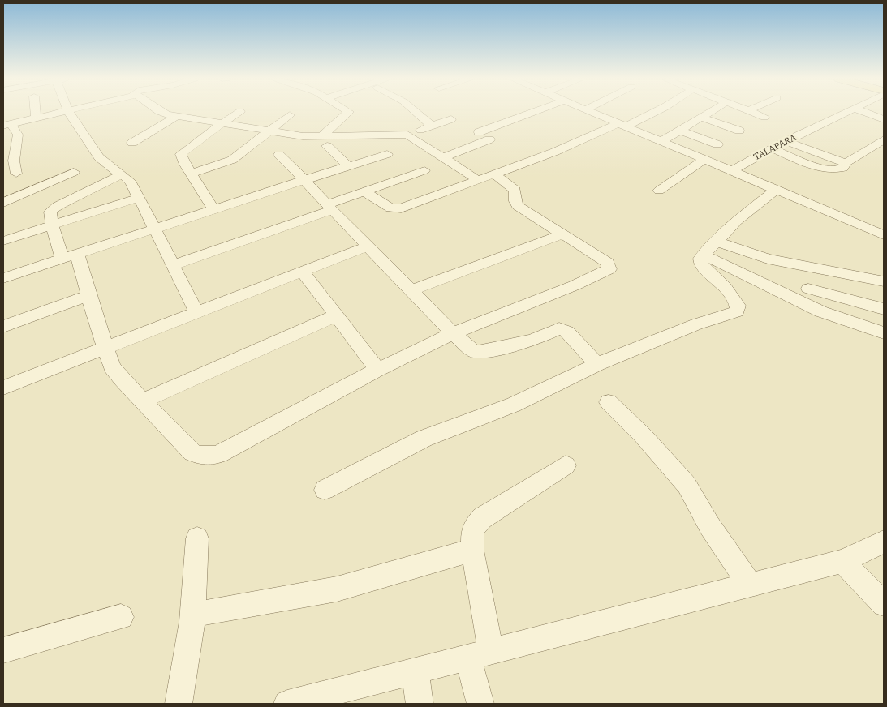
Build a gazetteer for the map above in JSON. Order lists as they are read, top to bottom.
{
  "streets": {
    "street": ["TALAPARA"]
  }
}
